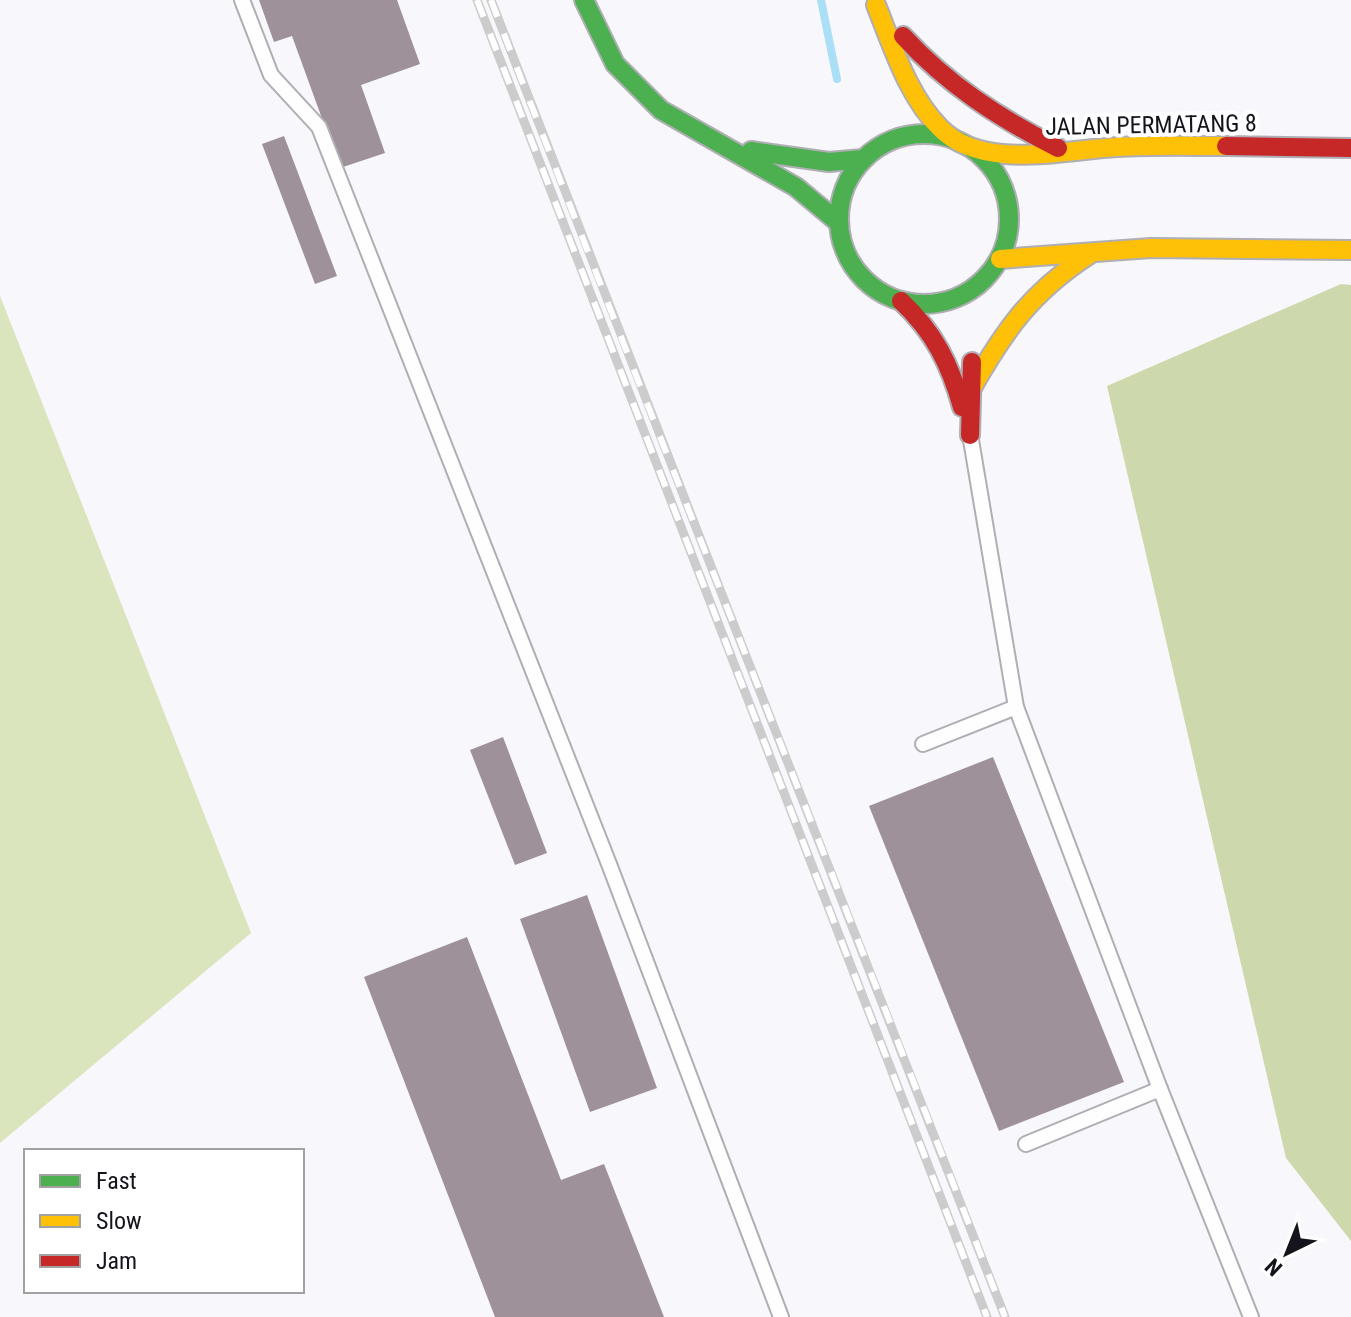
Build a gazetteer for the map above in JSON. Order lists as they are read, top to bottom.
{
  "streets": {
    "street": ["JALAN PERMATANG 8"]
  },
  "legend": ["Fast", "Slow", "Jam"],
  "north": "bottom left"
}
